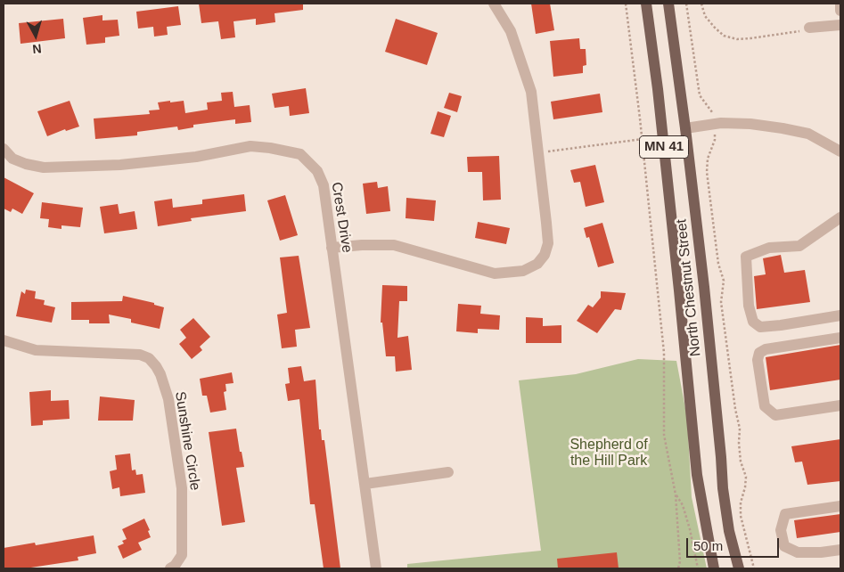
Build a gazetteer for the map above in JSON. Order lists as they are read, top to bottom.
{
  "streets": {
    "main road": ["MN 41", "North Chestnut Street"],
    "street": ["Crest Drive", "Sunshine Circle"]
  },
  "parks": ["Shepherd of the Hill Park"],
  "scale_bar": "50 m",
  "north": "bottom"
}
